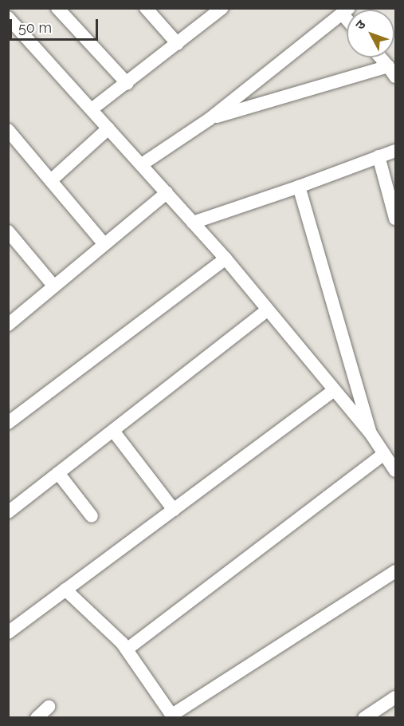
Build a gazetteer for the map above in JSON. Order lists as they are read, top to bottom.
{
  "scale_bar": "50 m",
  "north": "top left"
}
